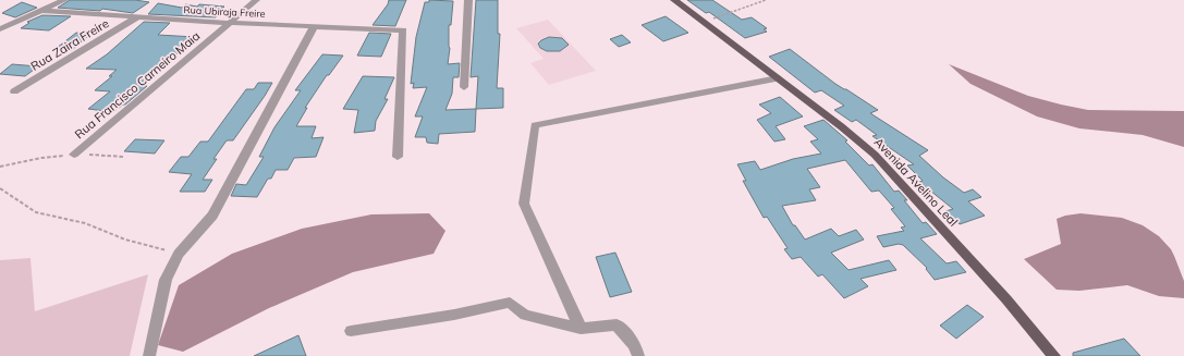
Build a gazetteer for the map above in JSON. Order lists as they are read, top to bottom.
{
  "streets": {
    "main road": ["Avenida Avelino Leal"],
    "street": ["Rua Ubiraja Freire", "Rua Zaira Freire", "Rua Francisco Carneiro Maia"]
  },
  "crossings": [
    ["Rua Ubiraja Freire", "Rua Zaira Freire"],
    ["Rua Ubiraja Freire", "Rua Francisco Carneiro Maia"]
  ]
}
